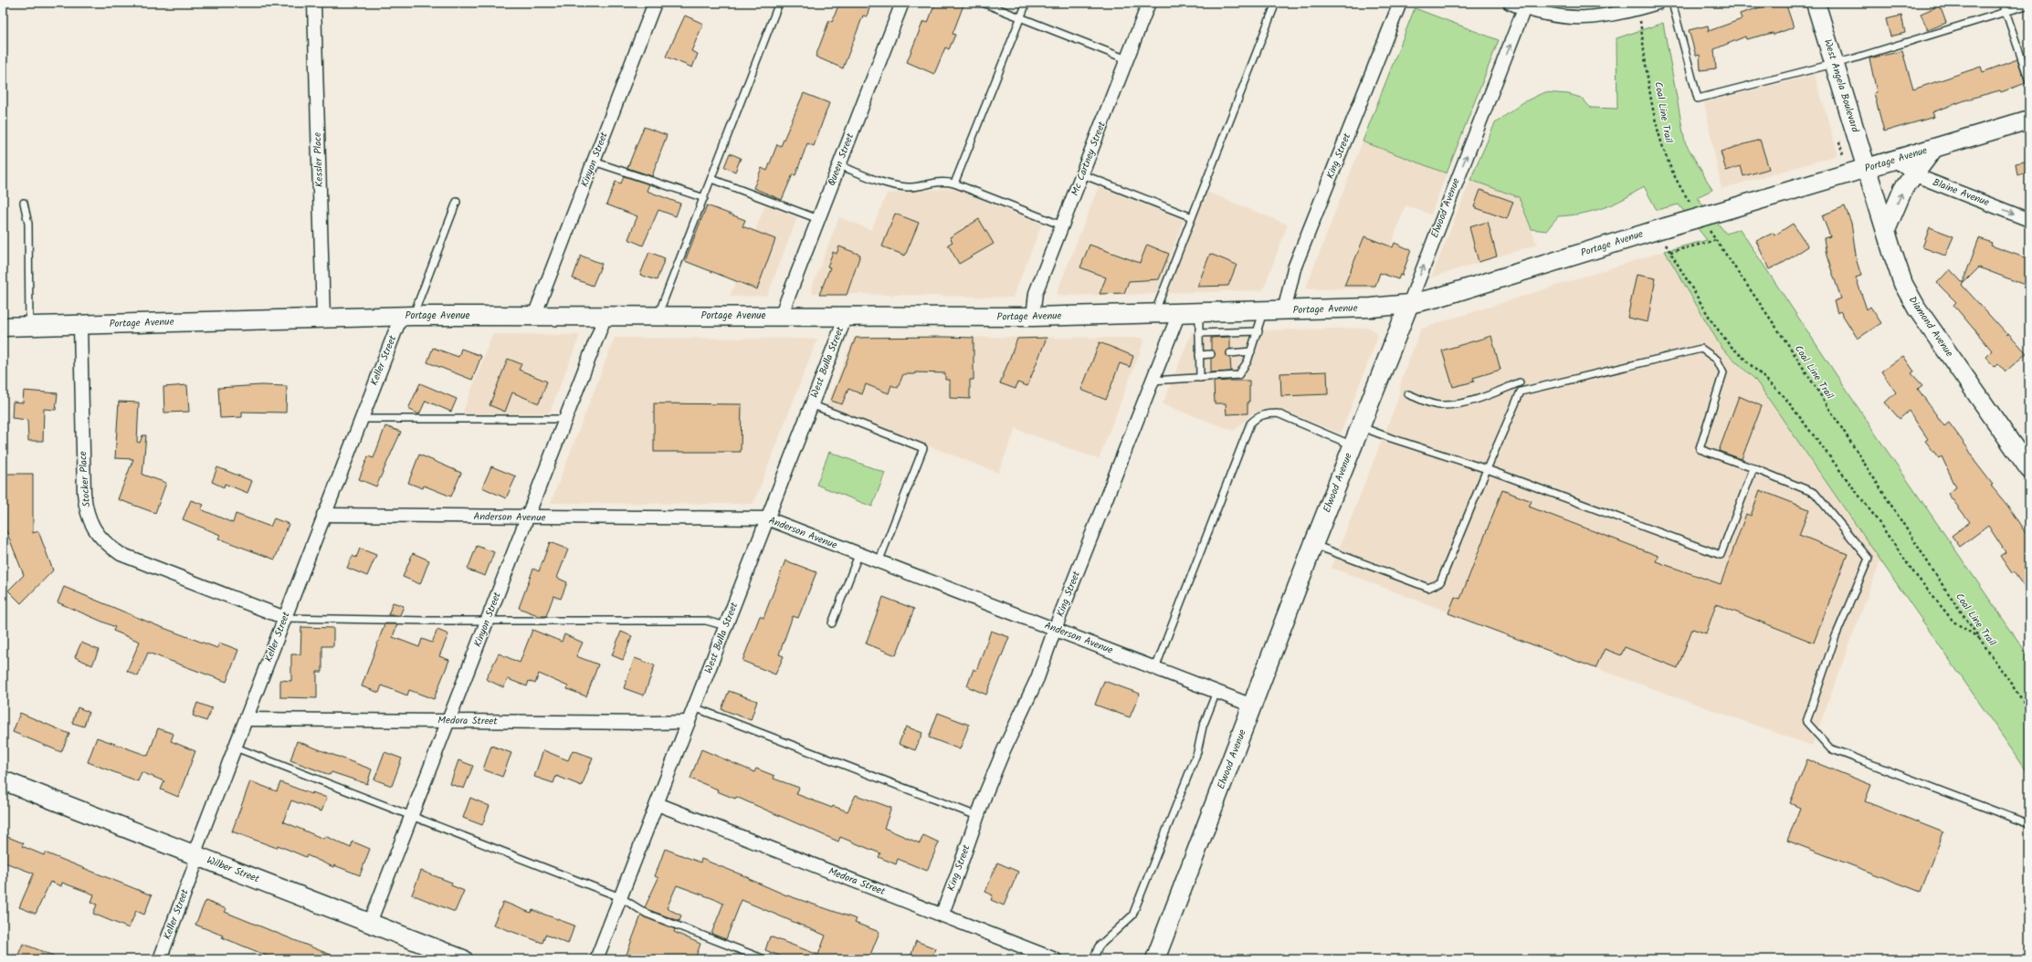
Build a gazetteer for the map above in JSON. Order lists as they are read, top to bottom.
{
  "streets": {
    "main road": [
      "West Angela Boulevard",
      "Portage Avenue",
      "Elwood Avenue",
      "Diamond Avenue",
      "Wilber Street"
    ],
    "street": [
      "King Street",
      "Mc Cartney Street",
      "Kessler Place",
      "Kinyon Street",
      "Queen Street",
      "Blaine Avenue",
      "Keller Street",
      "West Bulla Street",
      "Stocker Place",
      "Anderson Avenue",
      "Medora Street"
    ],
    "path": ["Coal Line Trail"]
  },
  "crossings": [
    ["West Angela Boulevard", "Portage Avenue"],
    ["West Angela Boulevard", "Diamond Avenue"],
    ["King Street", "Portage Avenue"],
    ["King Street", "Anderson Avenue"],
    ["King Street", "Medora Street"],
    ["Mc Cartney Street", "Portage Avenue"],
    ["Kessler Place", "Portage Avenue"],
    ["Kinyon Street", "Portage Avenue"],
    ["Kinyon Street", "Anderson Avenue"],
    ["Kinyon Street", "Medora Street"],
    ["Kinyon Street", "Wilber Street"],
    ["Queen Street", "Portage Avenue"],
    ["Portage Avenue", "Blaine Avenue"],
    ["Portage Avenue", "Elwood Avenue"],
    ["Portage Avenue", "Diamond Avenue"],
    ["Portage Avenue", "Keller Street"],
    ["Portage Avenue", "West Bulla Street"],
    ["Portage Avenue", "Stocker Place"],
    ["Elwood Avenue", "Anderson Avenue"],
    ["Keller Street", "Stocker Place"],
    ["Keller Street", "Anderson Avenue"],
    ["Keller Street", "Medora Street"],
    ["Keller Street", "Wilber Street"],
    ["West Bulla Street", "Anderson Avenue"],
    ["West Bulla Street", "Medora Street"]
  ],
  "one_way": ["Blaine Avenue"]
}
